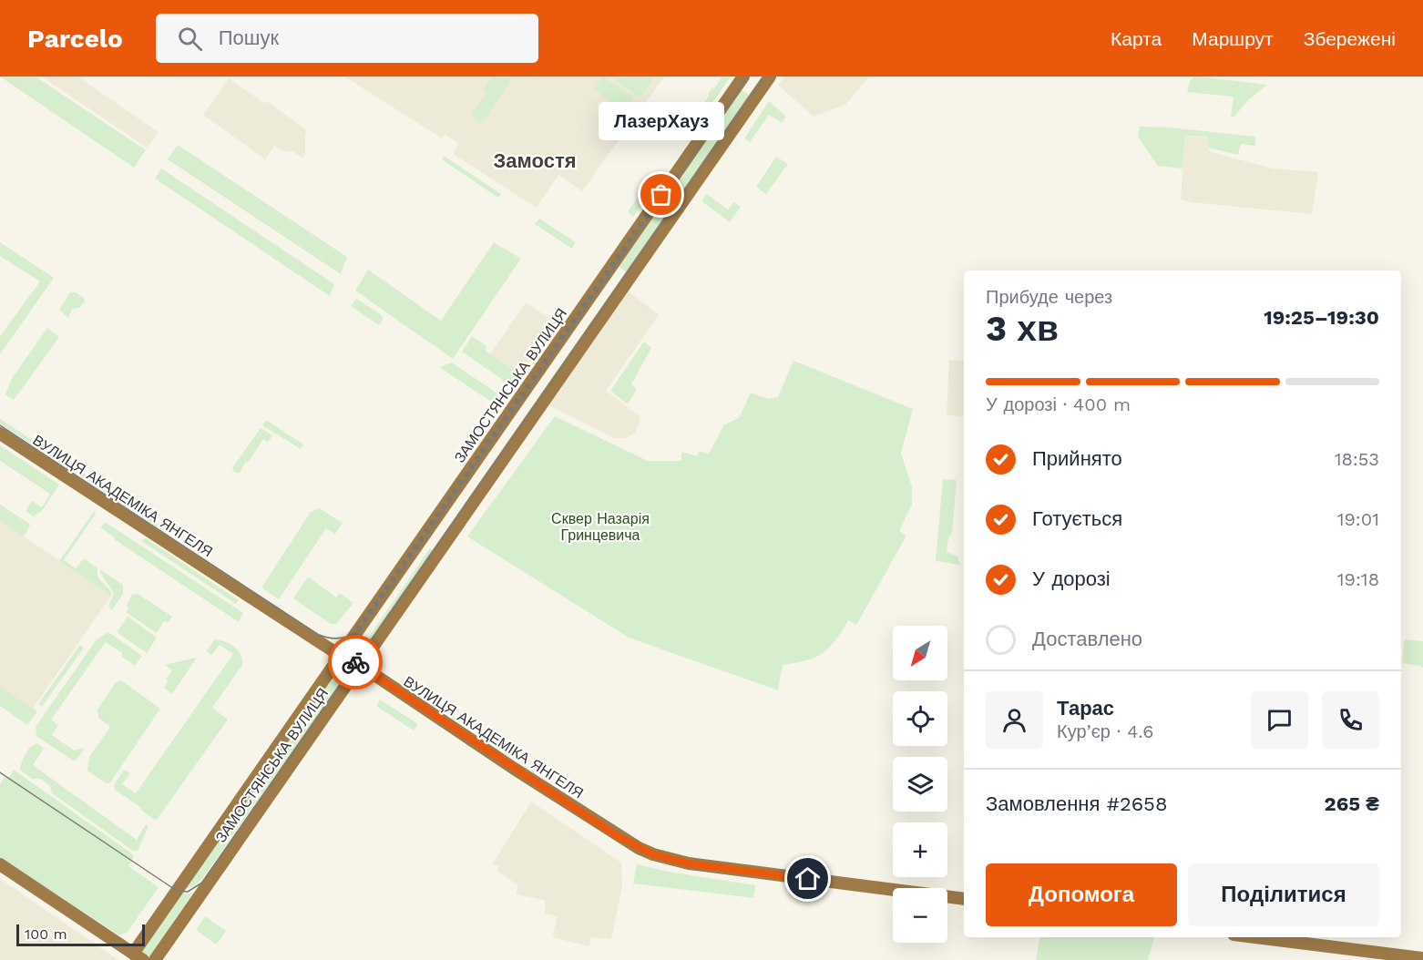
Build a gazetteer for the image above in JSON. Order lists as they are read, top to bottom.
{
  "streets": {
    "main road": ["ЗАМОСТЯНСЬКА ВУЛИЦЯ", "ВУЛИЦЯ АКАДЕМІКА ЯНГЕЛЯ"]
  },
  "crossings": [
    ["ЗАМОСТЯНСЬКА ВУЛИЦЯ", "ВУЛИЦЯ АКАДЕМІКА ЯНГЕЛЯ"]
  ],
  "districts": ["Замостя"],
  "parks": ["Сквер Назарія Гринцевича"],
  "places": ["ЛазерХауз"],
  "scale_bar": "100 m",
  "north": "bottom left",
  "page": {
    "header": "Parcelo",
    "search": "Пошук",
    "nav": ["Карта", "Маршрут", "Збережені"],
    "bubble": "ЛазерХауз",
    "heading": ["3 хв", "Прибуде через", "19:25–19:30"],
    "panel": [
      "Тарас",
      "Кур’єр · 4.6",
      "Замовлення #2658",
      "265 ₴"
    ],
    "bar": "У дорозі · 400 m",
    "list": [
      ["Прийнято", "18:53"],
      ["Готується", "19:01"],
      ["У дорозі", "19:18"],
      "Доставлено"
    ],
    "map_buttons": ["+", "−"],
    "buttons": ["Допомога", "Поділитися"],
    "scale": "100 m"
  }
}
